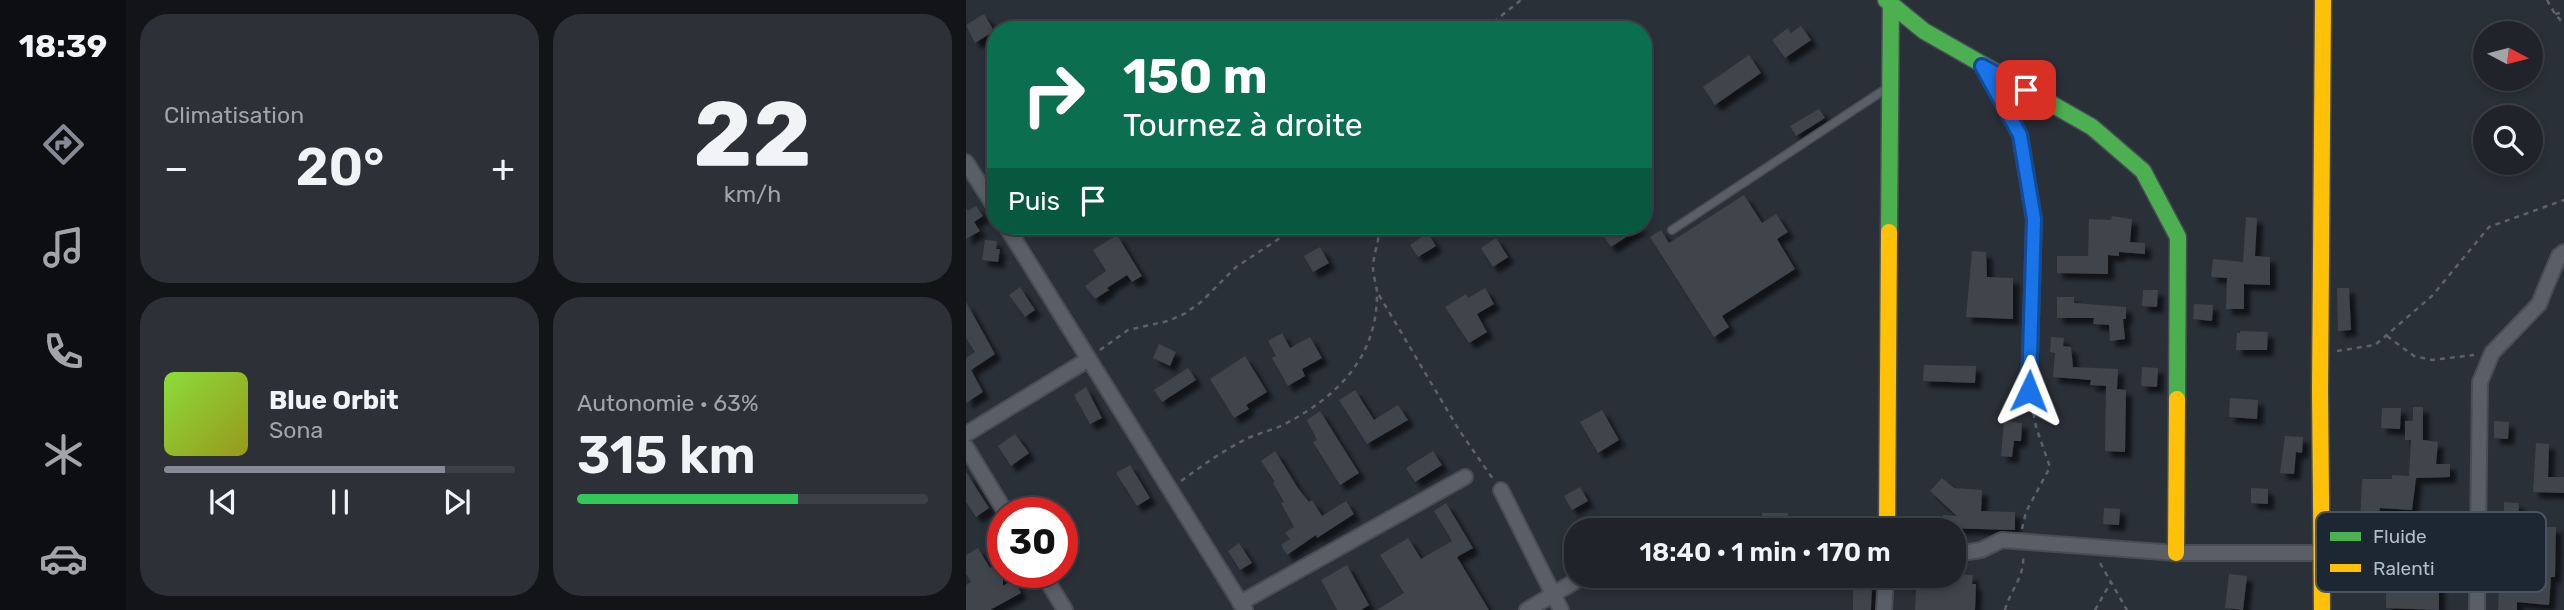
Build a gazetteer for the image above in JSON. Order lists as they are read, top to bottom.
{
  "legend": ["Fluide", "Ralenti"],
  "north": "right",
  "page": {
    "tabs": "18:39",
    "tile": [
      "Climatisation",
      ["22", "km/h"],
      ["Autonomie · 63%", "315 km"]
    ],
    "turn": ["150 m", "Tournez à droite"],
    "heat": ["−", "20°", "+"],
    "then": "Puis",
    "song": ["Blue Orbit", "Sona"],
    "limit": "30",
    "trip": "18:40 · 1 min · 170 m"
  }
}
